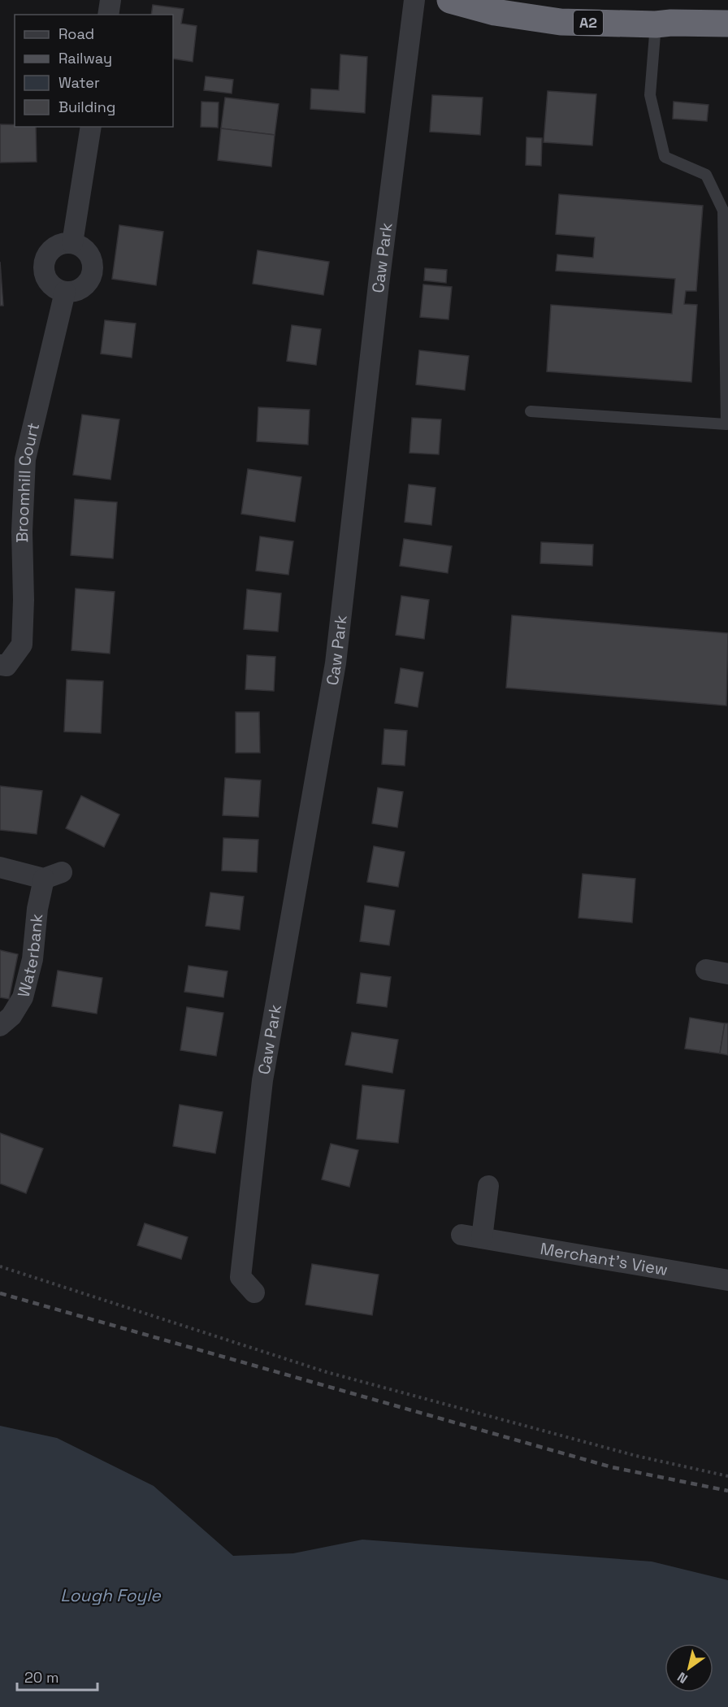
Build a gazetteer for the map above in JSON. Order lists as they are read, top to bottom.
{
  "streets": {
    "highway": ["A2"],
    "street": [
      "Caw Park",
      "Broomhill Court",
      "Waterbank",
      "Merchant's View"
    ]
  },
  "water": ["Lough Foyle"],
  "legend": [
    "Road",
    "Railway",
    "Water",
    "Building"
  ],
  "scale_bar": "20 m",
  "north": "bottom left"
}
